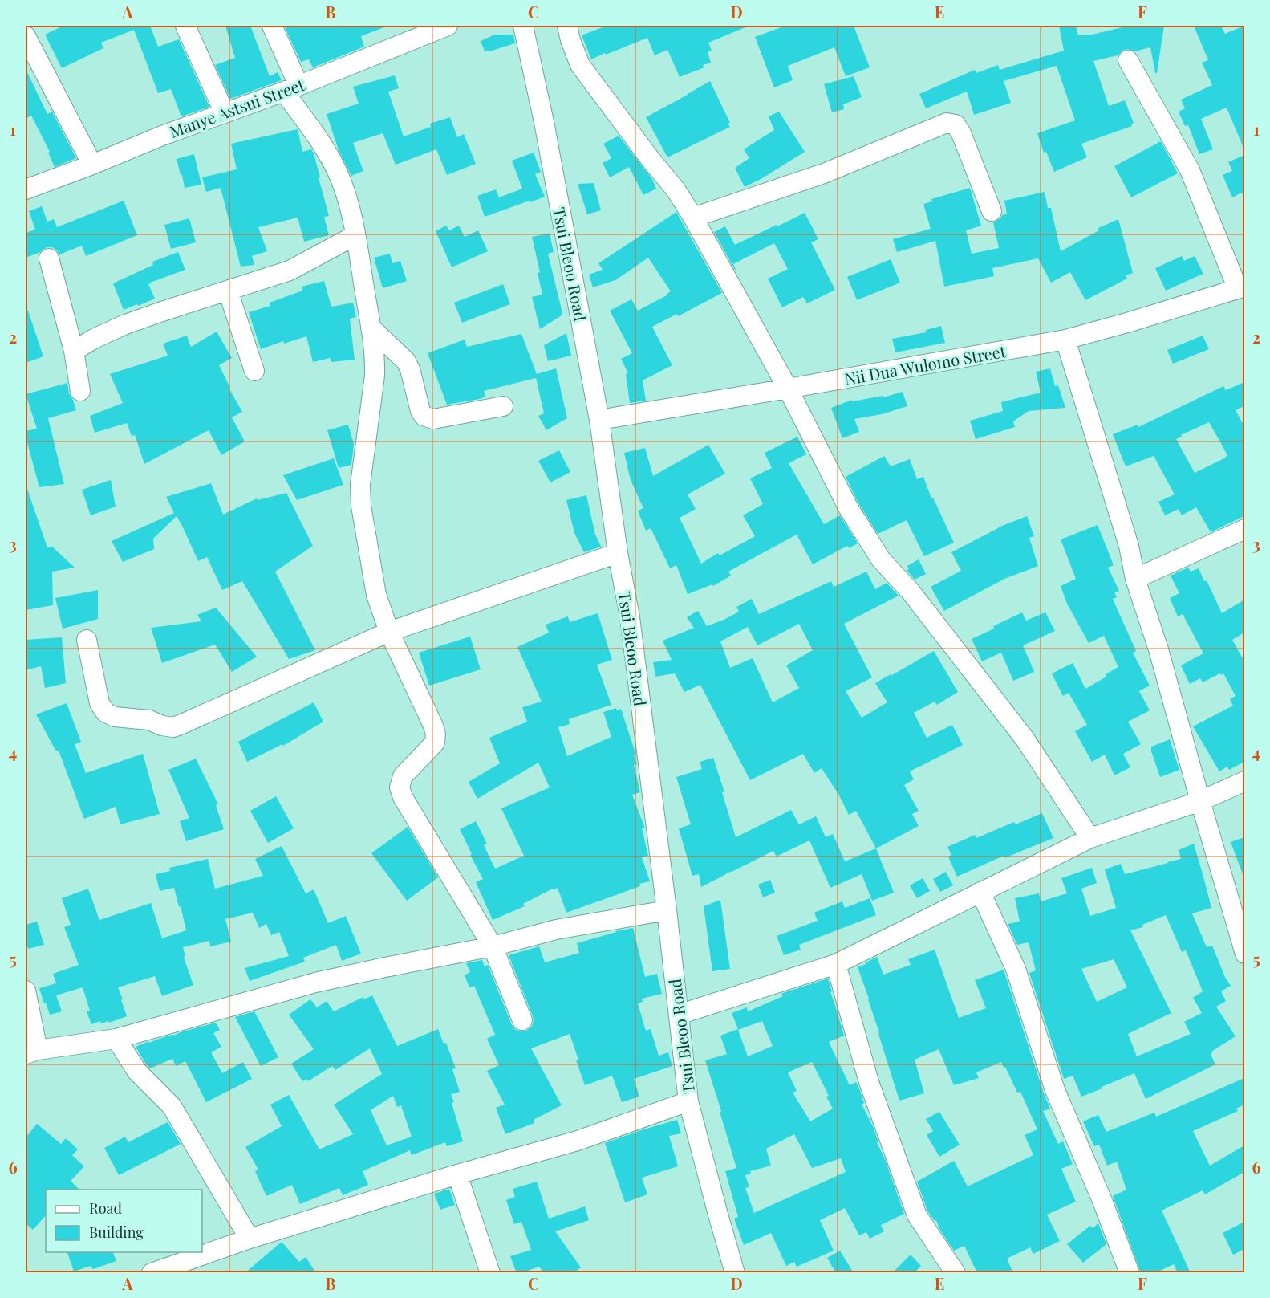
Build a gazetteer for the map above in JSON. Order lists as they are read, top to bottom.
{
  "streets": {
    "street": ["Manye Astsui Street", "Tsui Bleoo Road", "Nii Dua Wulomo Street"]
  },
  "crossings": [
    ["Tsui Bleoo Road", "Nii Dua Wulomo Street"]
  ],
  "legend": ["Road", "Building"],
  "grid": {
    "columns": [
      "A",
      "B",
      "C",
      "D",
      "E",
      "F"
    ],
    "rows": [
      "1",
      "2",
      "3",
      "4",
      "5",
      "6"
    ]
  }
}
